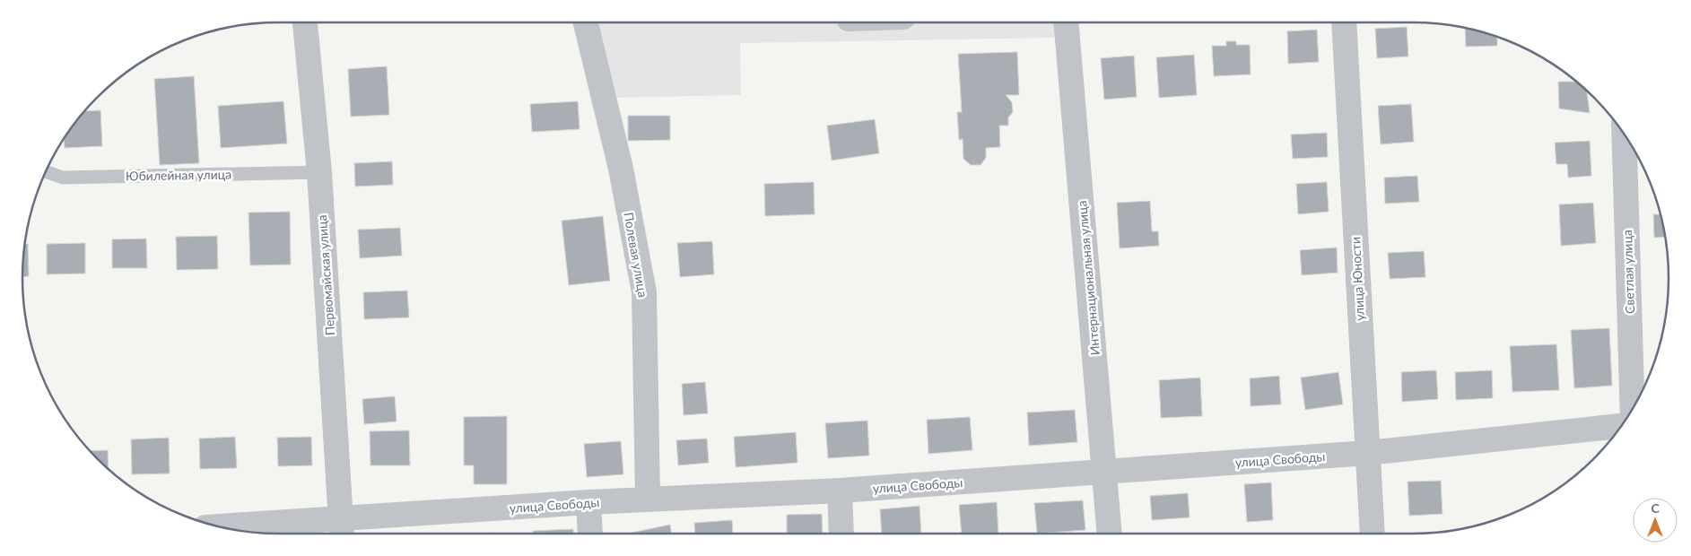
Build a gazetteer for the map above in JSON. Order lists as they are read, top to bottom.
{
  "streets": {
    "street": [
      "Полевая улица",
      "Светлая улица",
      "Первомайская улица",
      "Интернациональная улица",
      "улица Юности",
      "улица Свободы"
    ],
    "lane": ["Юбилейная улица"]
  },
  "crossings": [
    ["Юбилейная улица", "Первомайская улица"],
    ["Полевая улица", "улица Свободы"],
    ["Первомайская улица", "улица Свободы"],
    ["Интернациональная улица", "улица Свободы"],
    ["улица Юности", "улица Свободы"]
  ],
  "north": "top"
}
